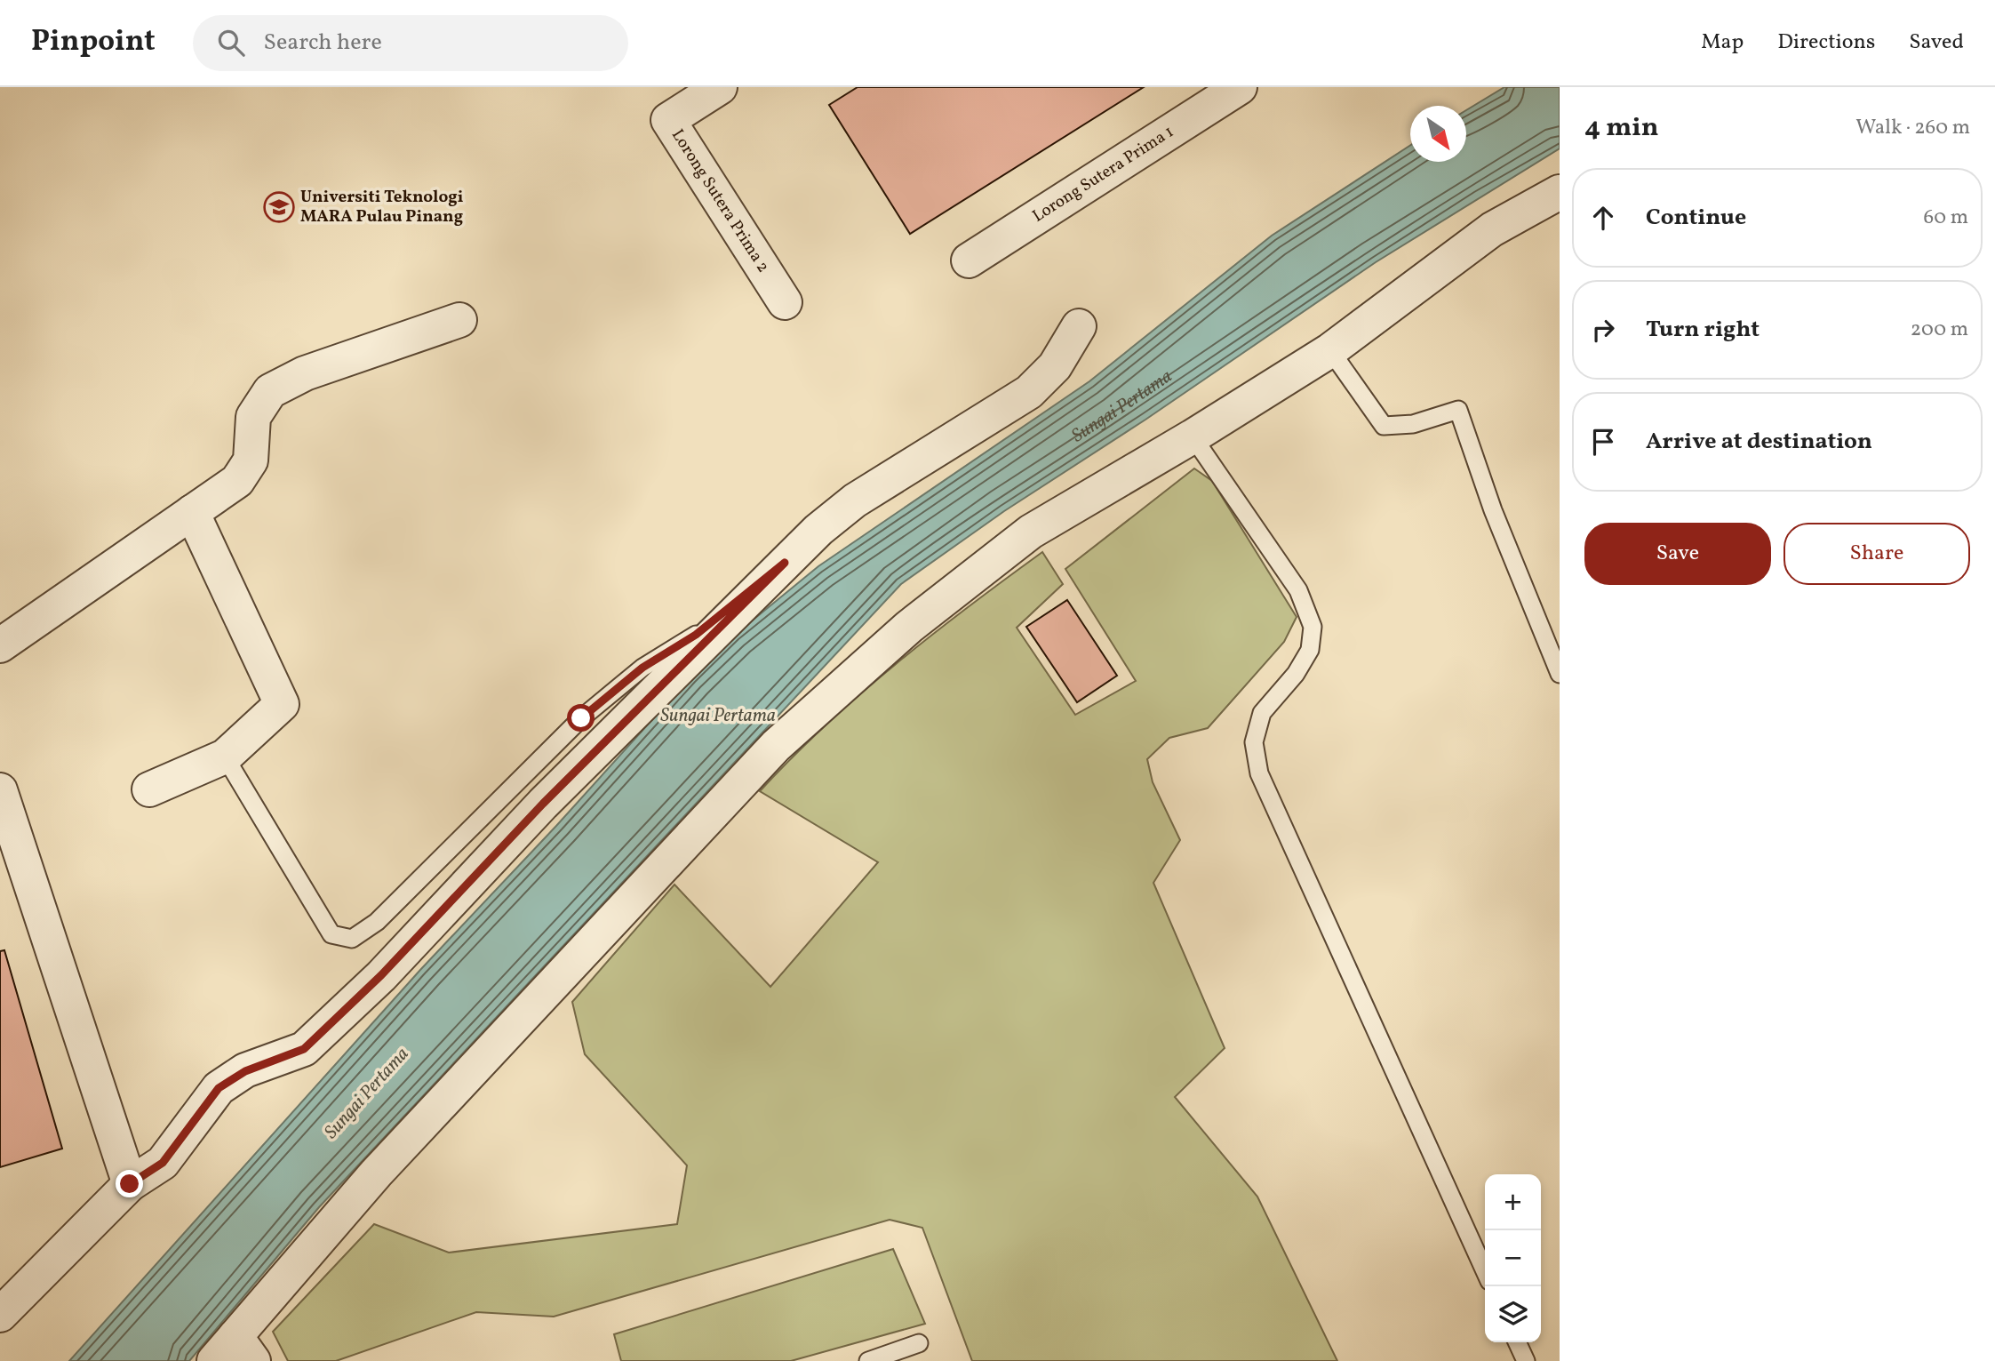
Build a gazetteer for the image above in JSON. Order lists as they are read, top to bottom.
{
  "streets": {
    "street": ["Lorong Sutera Prima 1", "Lorong Sutera Prima 2"]
  },
  "water": ["Sungai Pertama"],
  "places": {
    "school or university": ["Universiti Teknologi MARA Pulau Pinang"]
  },
  "north": "bottom right",
  "page": {
    "header": "Pinpoint",
    "search": "Search here",
    "nav": ["Map", "Directions", "Saved"],
    "heading": ["4 min", "Walk · 260 m"],
    "list": [
      ["Continue", "60 m"],
      ["Turn right", "200 m"],
      "Arrive at destination"
    ],
    "buttons": ["Save", "Share"],
    "map_buttons": ["+", "−"]
  }
}
